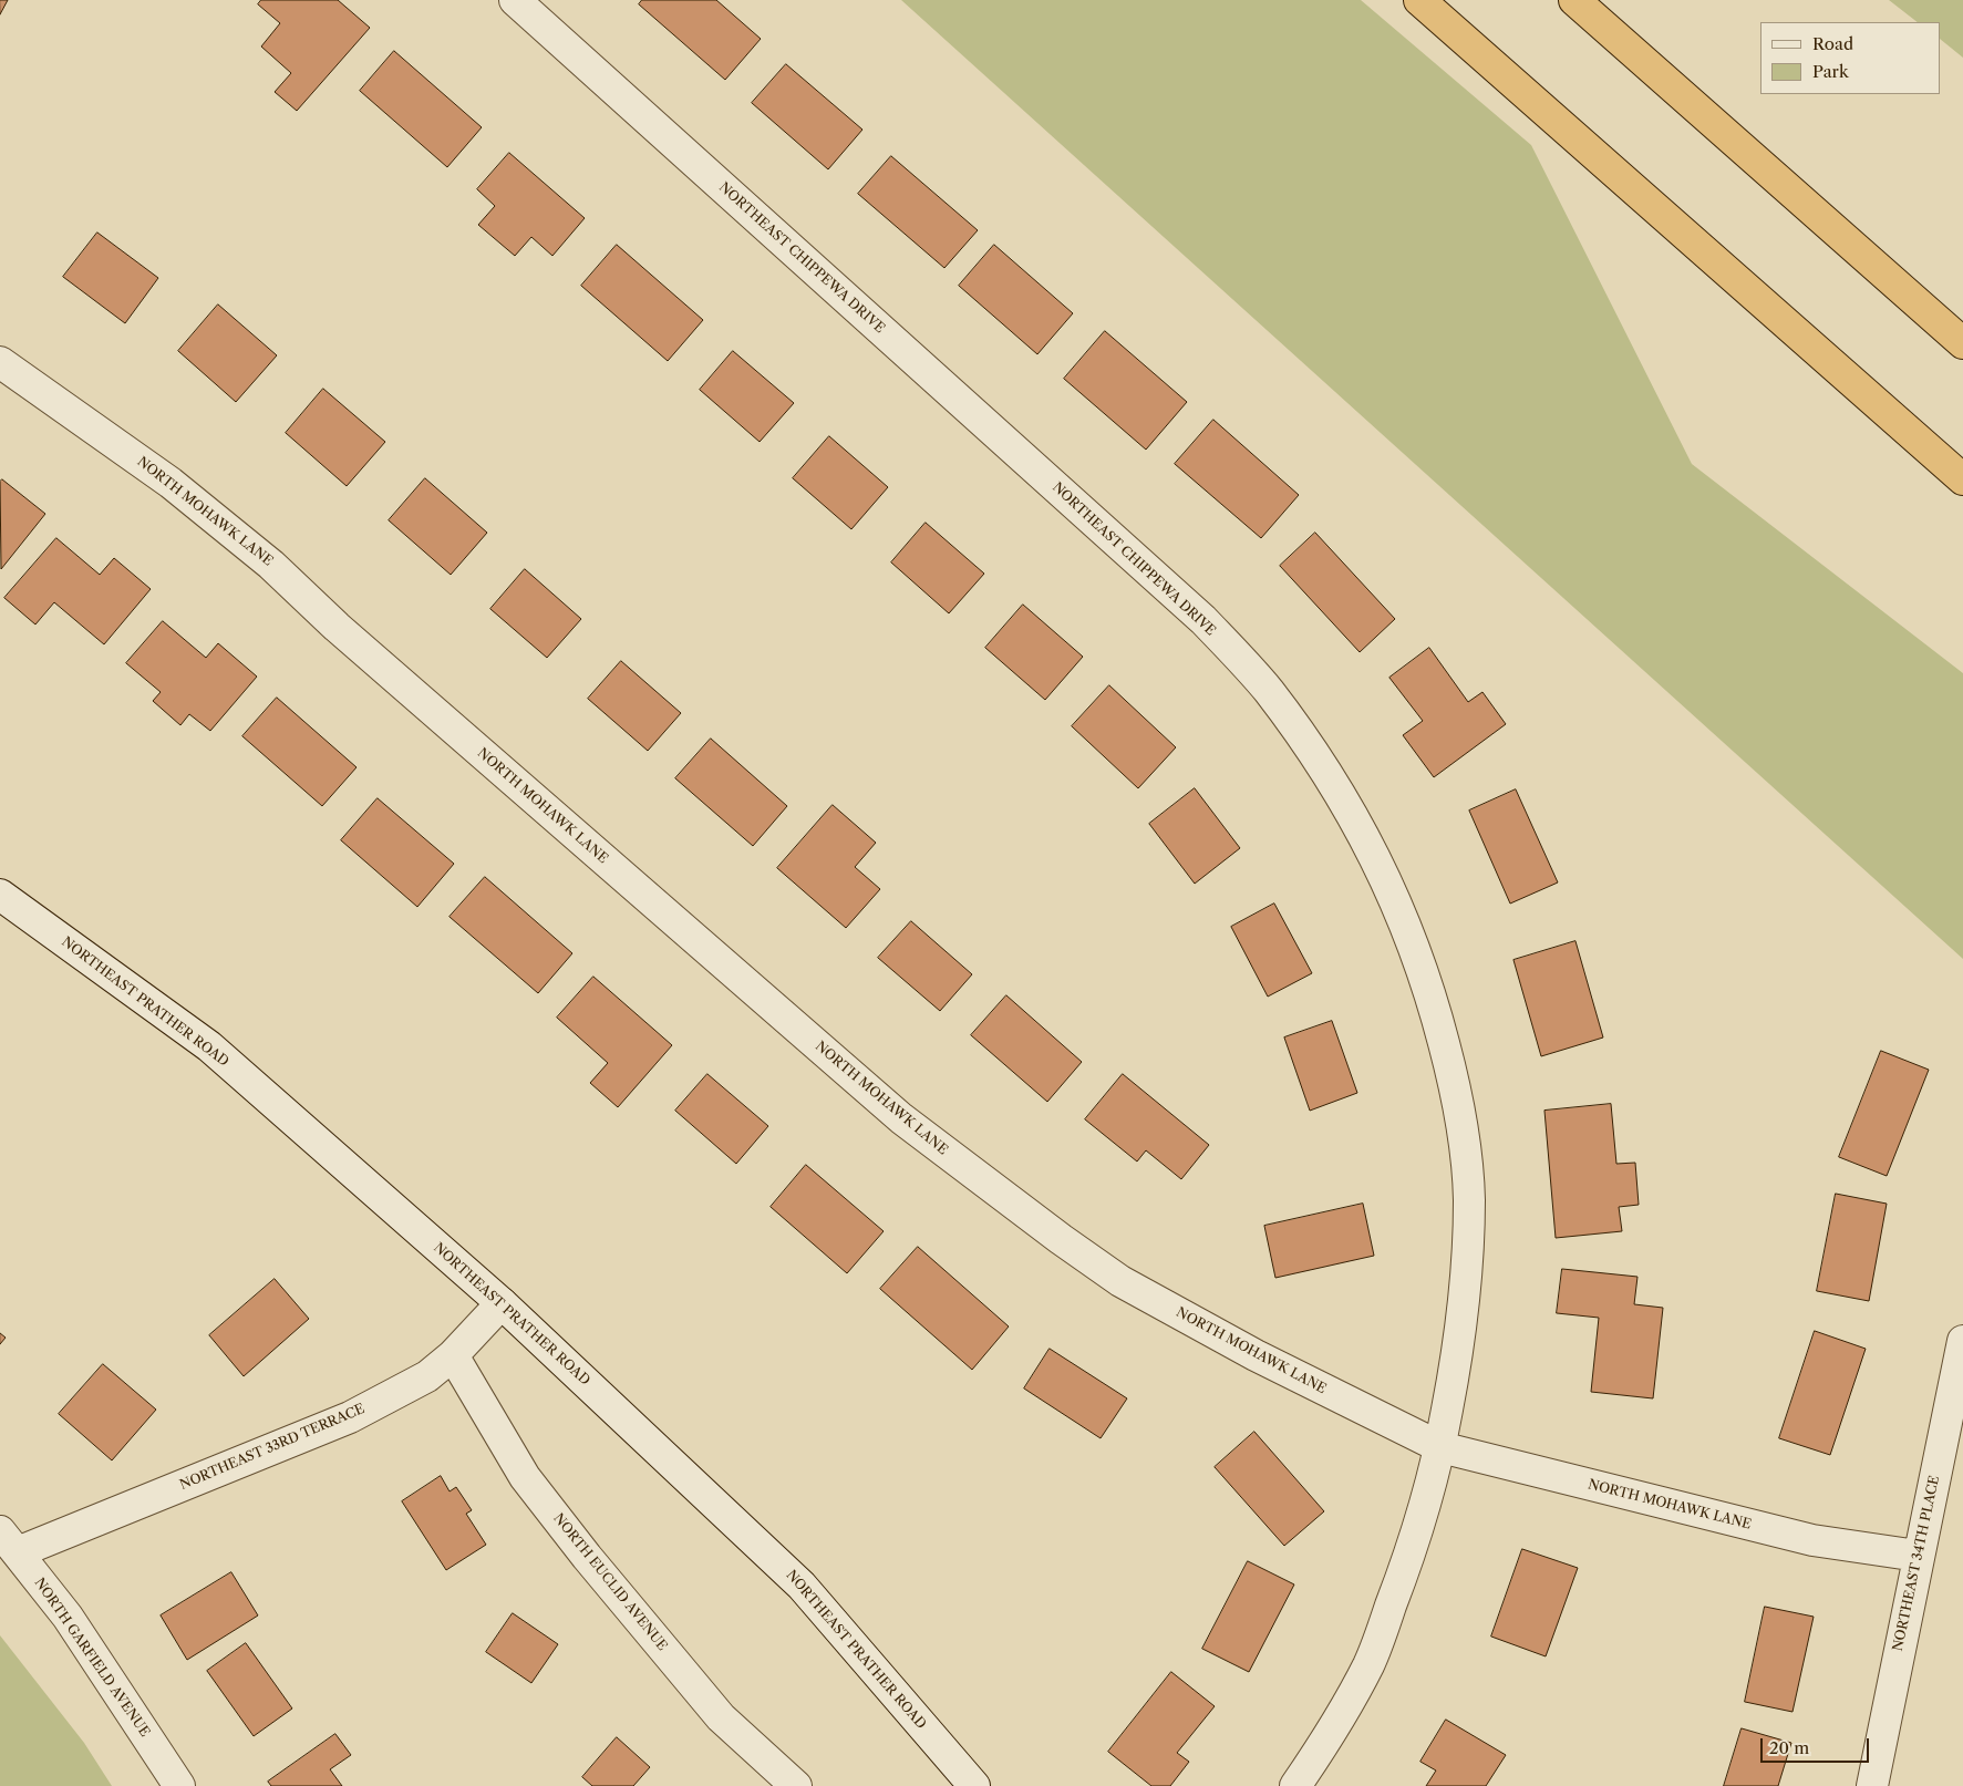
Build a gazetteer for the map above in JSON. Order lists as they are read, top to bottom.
{
  "streets": {
    "street": [
      "NORTHEAST CHIPPEWA DRIVE",
      "NORTH MOHAWK LANE",
      "NORTHEAST PRATHER ROAD",
      "NORTHEAST 33RD TERRACE",
      "NORTHEAST 34TH PLACE",
      "NORTH EUCLID AVENUE",
      "NORTH GARFIELD AVENUE"
    ]
  },
  "crossings": [
    ["NORTHEAST CHIPPEWA DRIVE", "NORTH MOHAWK LANE"],
    ["NORTH MOHAWK LANE", "NORTHEAST 34TH PLACE"],
    ["NORTHEAST PRATHER ROAD", "NORTHEAST 33RD TERRACE"],
    ["NORTHEAST 33RD TERRACE", "NORTH EUCLID AVENUE"],
    ["NORTHEAST 33RD TERRACE", "NORTH GARFIELD AVENUE"]
  ],
  "legend": ["Road", "Park"],
  "scale_bar": "20 m"
}
